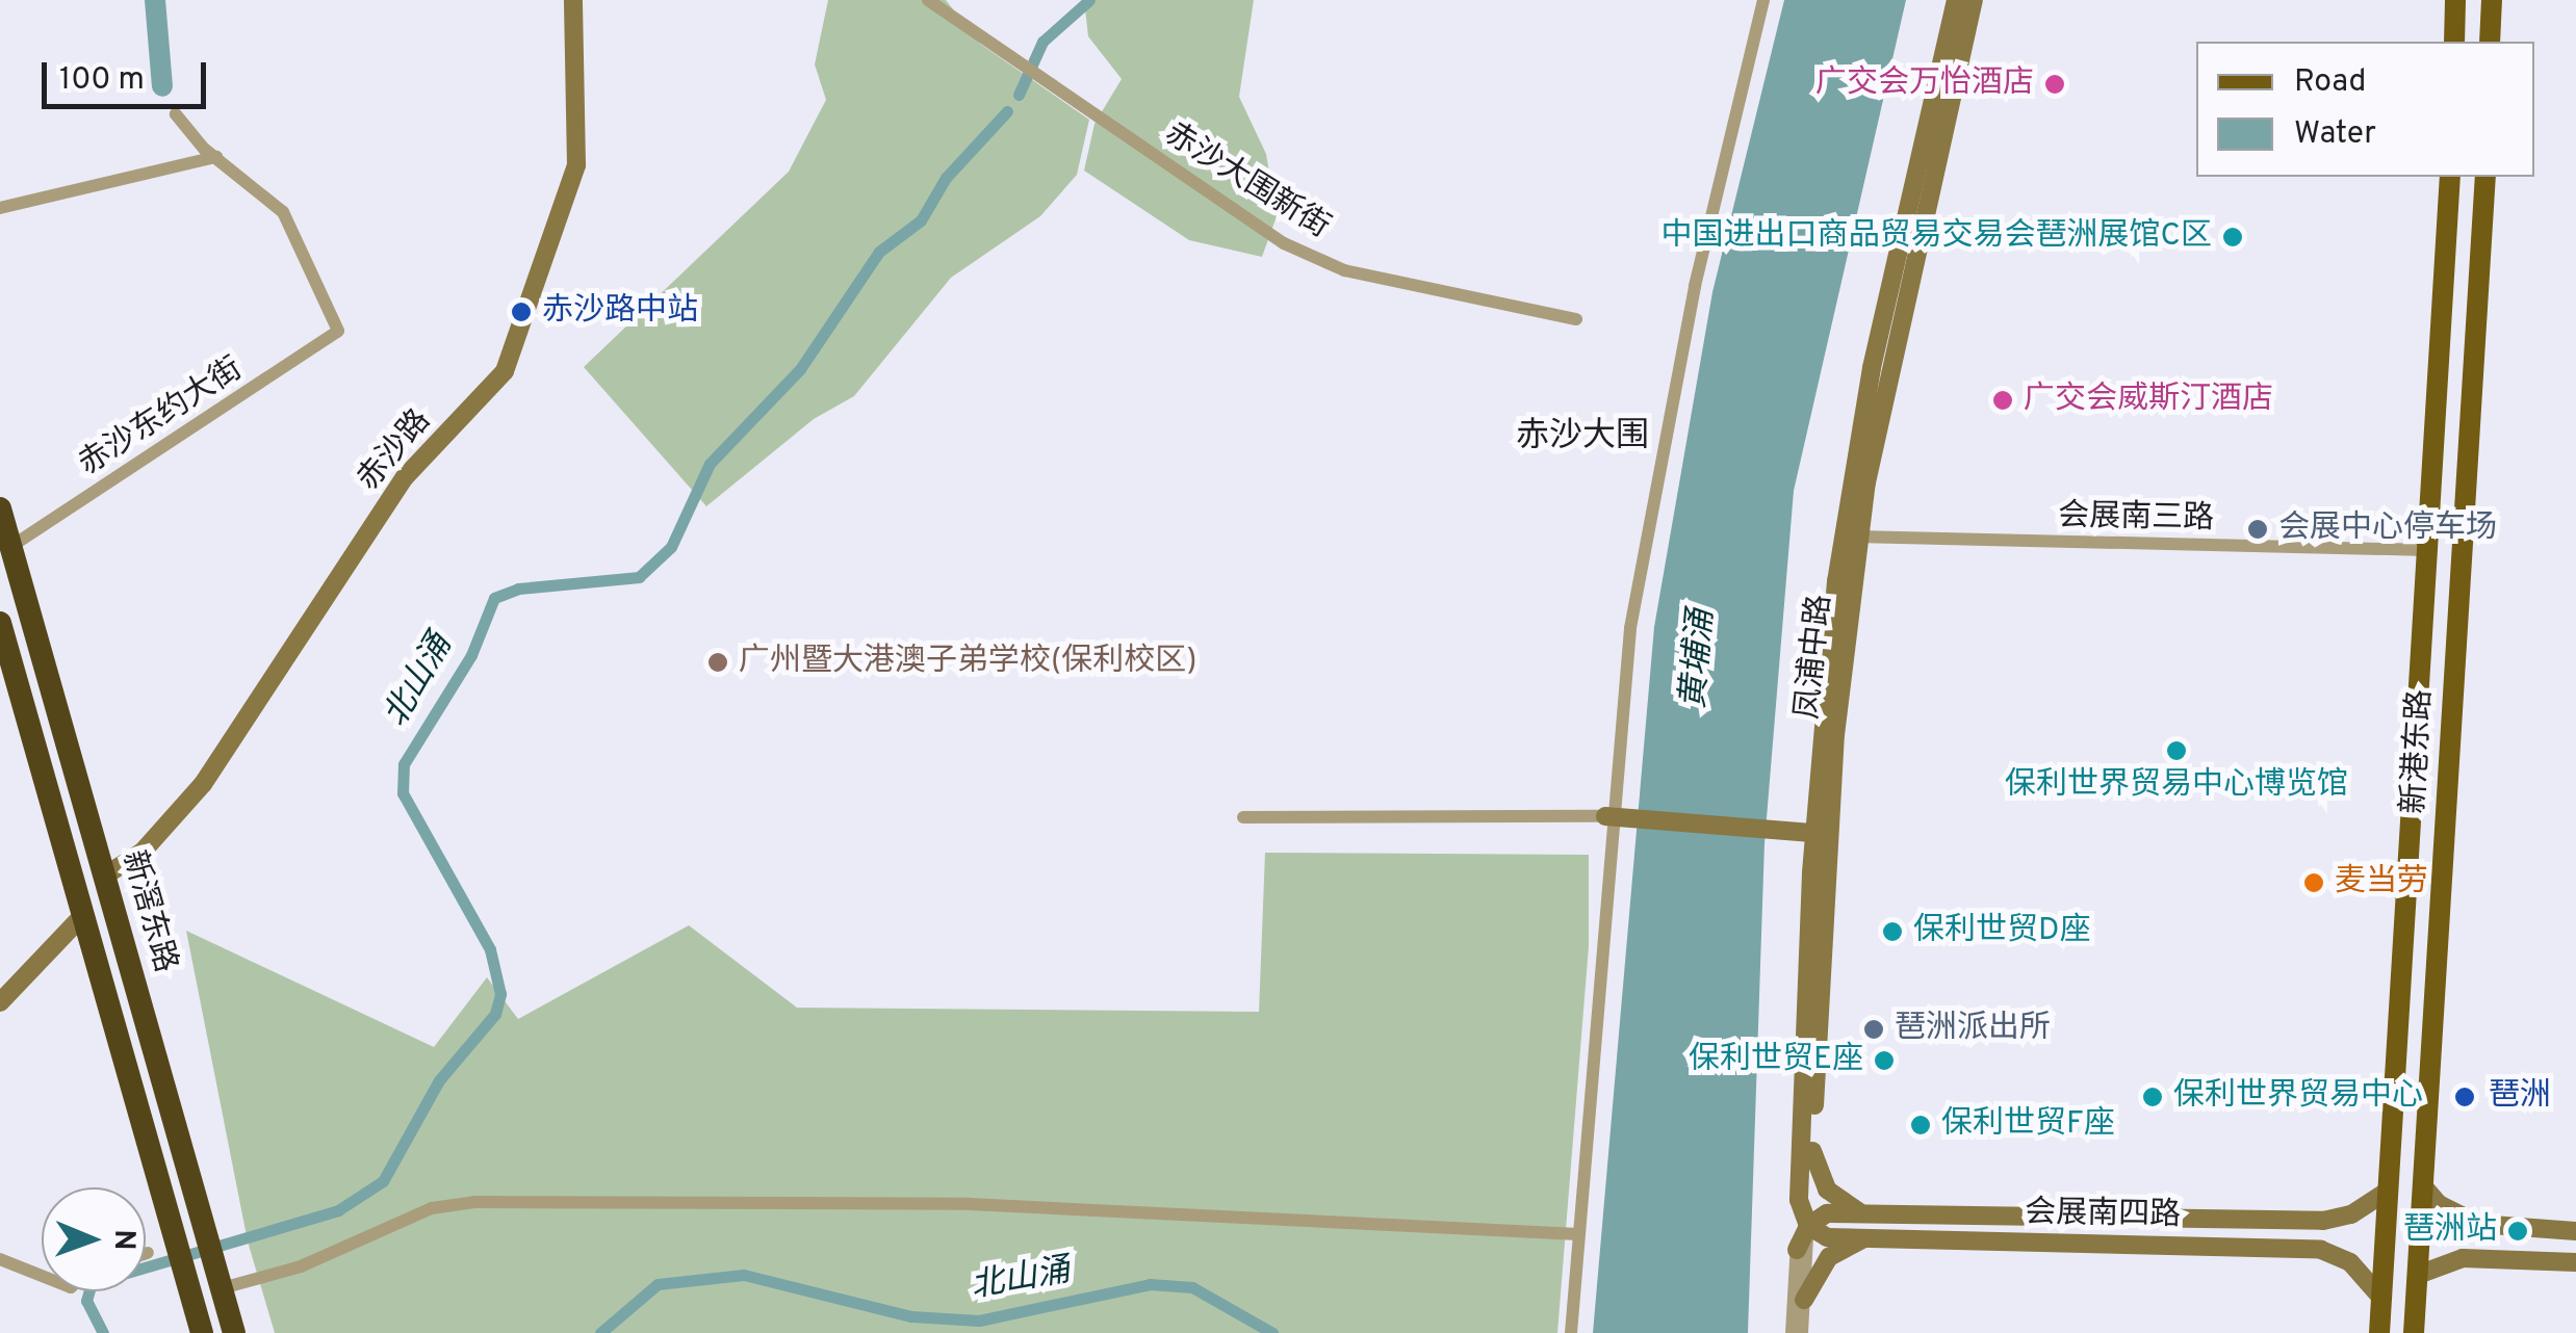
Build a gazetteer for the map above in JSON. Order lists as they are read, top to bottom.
{
  "streets": {
    "highway": ["新滘东路"],
    "main road": ["新港东路"],
    "street": [
      "赤沙大围新街",
      "赤沙东约大街",
      "赤沙路",
      "会展南三路",
      "凤浦中路",
      "会展南四路"
    ]
  },
  "crossings": [
    ["赤沙东约大街", "新滘东路"],
    ["赤沙路", "新滘东路"],
    ["会展南三路", "凤浦中路"],
    ["会展南三路", "新港东路"],
    ["凤浦中路", "会展南四路"],
    ["新港东路", "会展南四路"]
  ],
  "districts": ["赤沙大围"],
  "water": ["黄埔涌", "北山涌"],
  "places": [
    "广交会万怡酒店",
    "中国进出口商品贸易交易会琶洲展馆C区",
    "赤沙路中站",
    "广交会威斯汀酒店",
    "会展中心停车场",
    "广州暨大港澳子弟学校(保利校区)",
    "保利世界贸易中心博览馆",
    "麦当劳",
    "保利世贸D座",
    "琶洲派出所",
    "保利世贸E座",
    "保利世界贸易中心",
    "琶洲",
    "保利世贸F座",
    "琶洲站"
  ],
  "legend": ["Road", "Water"],
  "scale_bar": "100 m",
  "north": "right"
}
